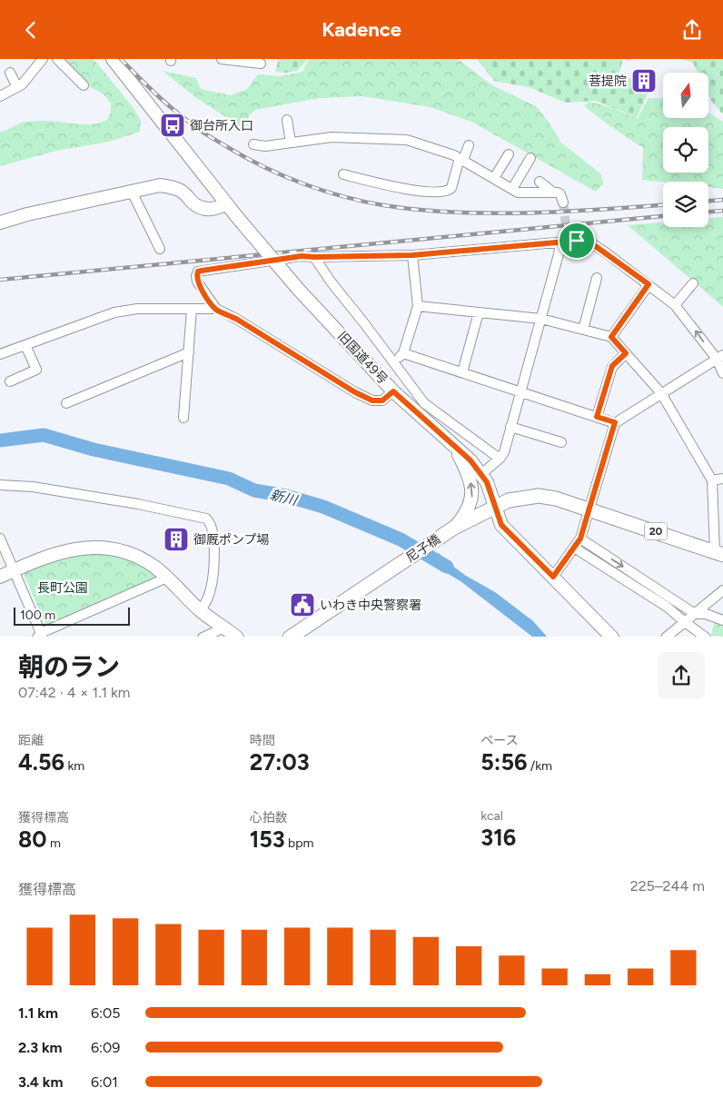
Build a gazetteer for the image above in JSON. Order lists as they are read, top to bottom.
{
  "streets": {
    "main road": ["20", "尼子橋"],
    "street": ["旧国道49号"]
  },
  "crossings": [
    ["旧国道49号", "20"],
    ["20", "尼子橋"]
  ],
  "water": ["新川"],
  "parks": ["長町公園"],
  "places": {
    "building": ["菩提院", "御厩ポンプ場"],
    "bus stop": ["御台所入口"],
    "public building": ["いわき中央警察署"]
  },
  "scale_bar": "100 m",
  "north": "top",
  "page": {
    "header": "Kadence",
    "scale": "100 m",
    "heading": ["朝のラン", "07:42 · 4 × 1.1 km"],
    "stats": [
      ["距離", "4.56 km"],
      ["時間", "27:03"],
      ["ペース", "5:56 /km"],
      ["獲得標高", "80 m"],
      ["心拍数", "153 bpm"],
      ["kcal", "316"]
    ],
    "chart": ["獲得標高", "225–244 m"],
    "list": [
      {
        "name": "1.1 km",
        "note": "6:05"
      },
      {
        "name": "2.3 km",
        "note": "6:09"
      },
      {
        "name": "3.4 km",
        "note": "6:01"
      }
    ]
  }
}
